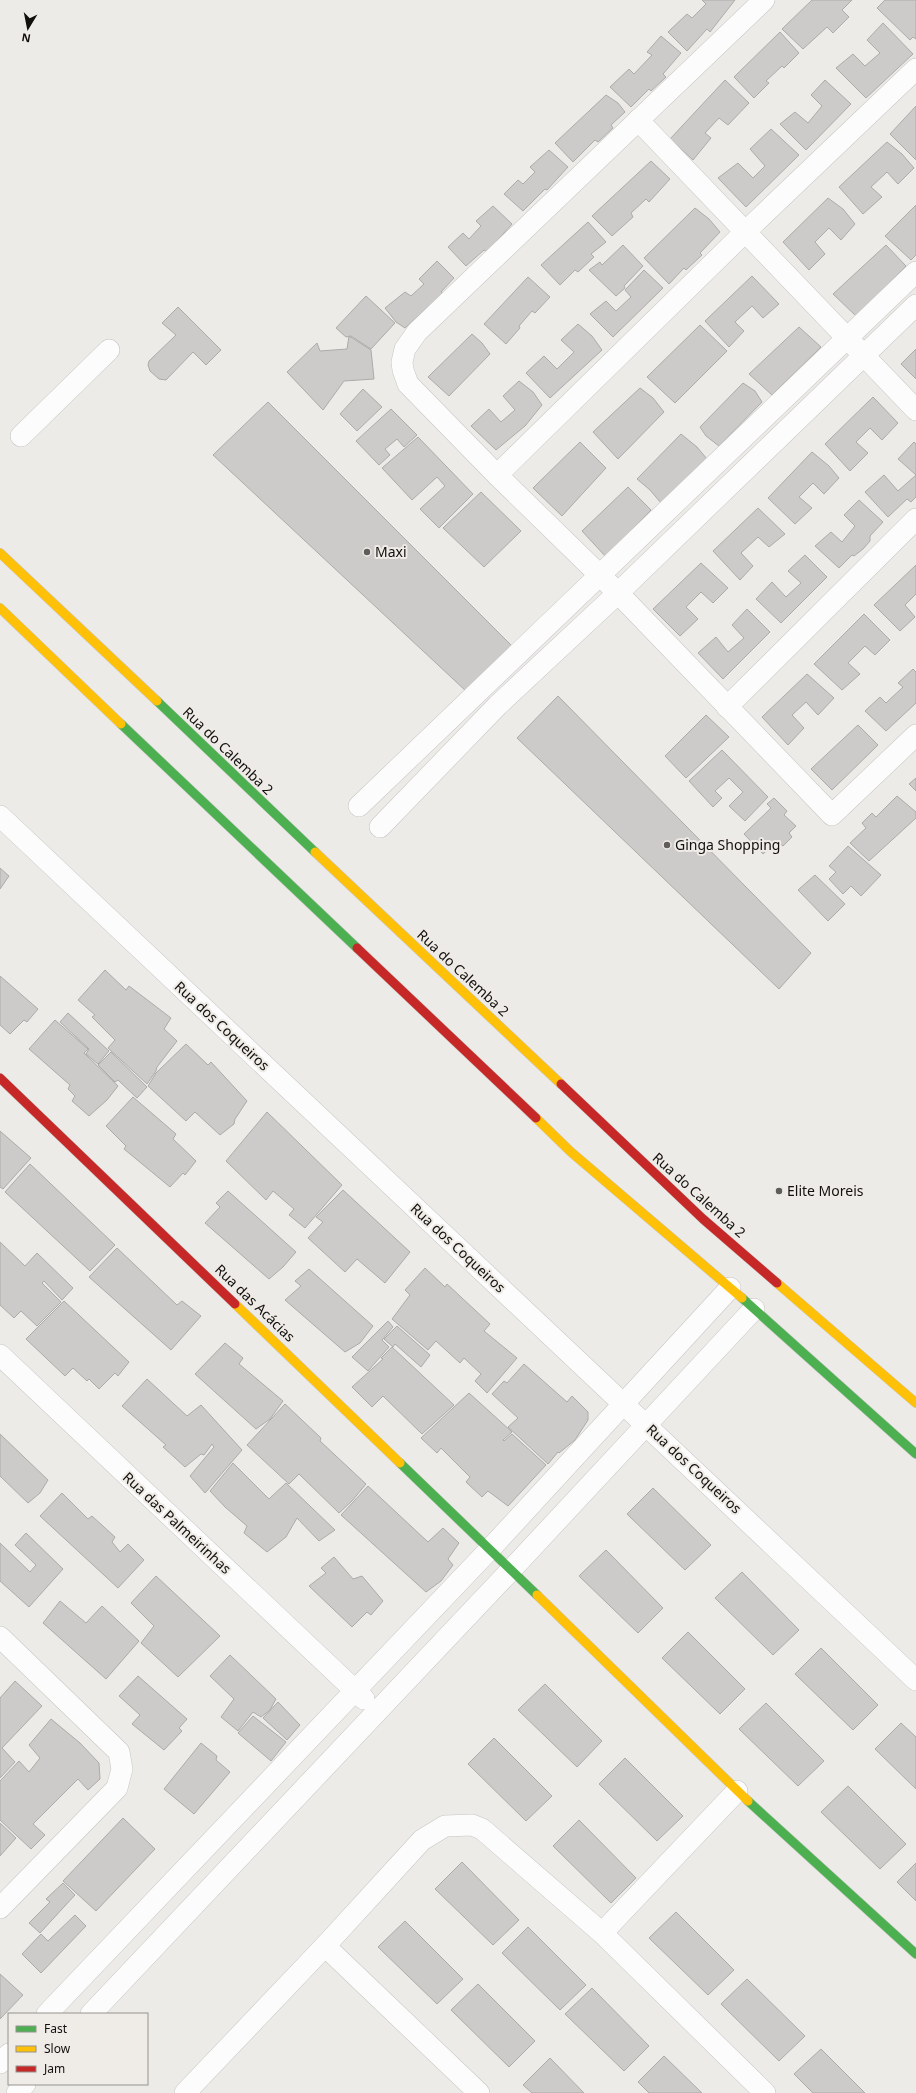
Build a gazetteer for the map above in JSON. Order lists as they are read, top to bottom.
{
  "streets": {
    "main road": ["Rua do Calemba 2", "Rua das Acácias"],
    "street": ["Rua dos Coqueiros", "Rua das Palmeirinhas"]
  },
  "places": ["Maxi", "Ginga Shopping", "Elite Moreis"],
  "legend": ["Fast", "Slow", "Jam"],
  "north": "bottom"
}
